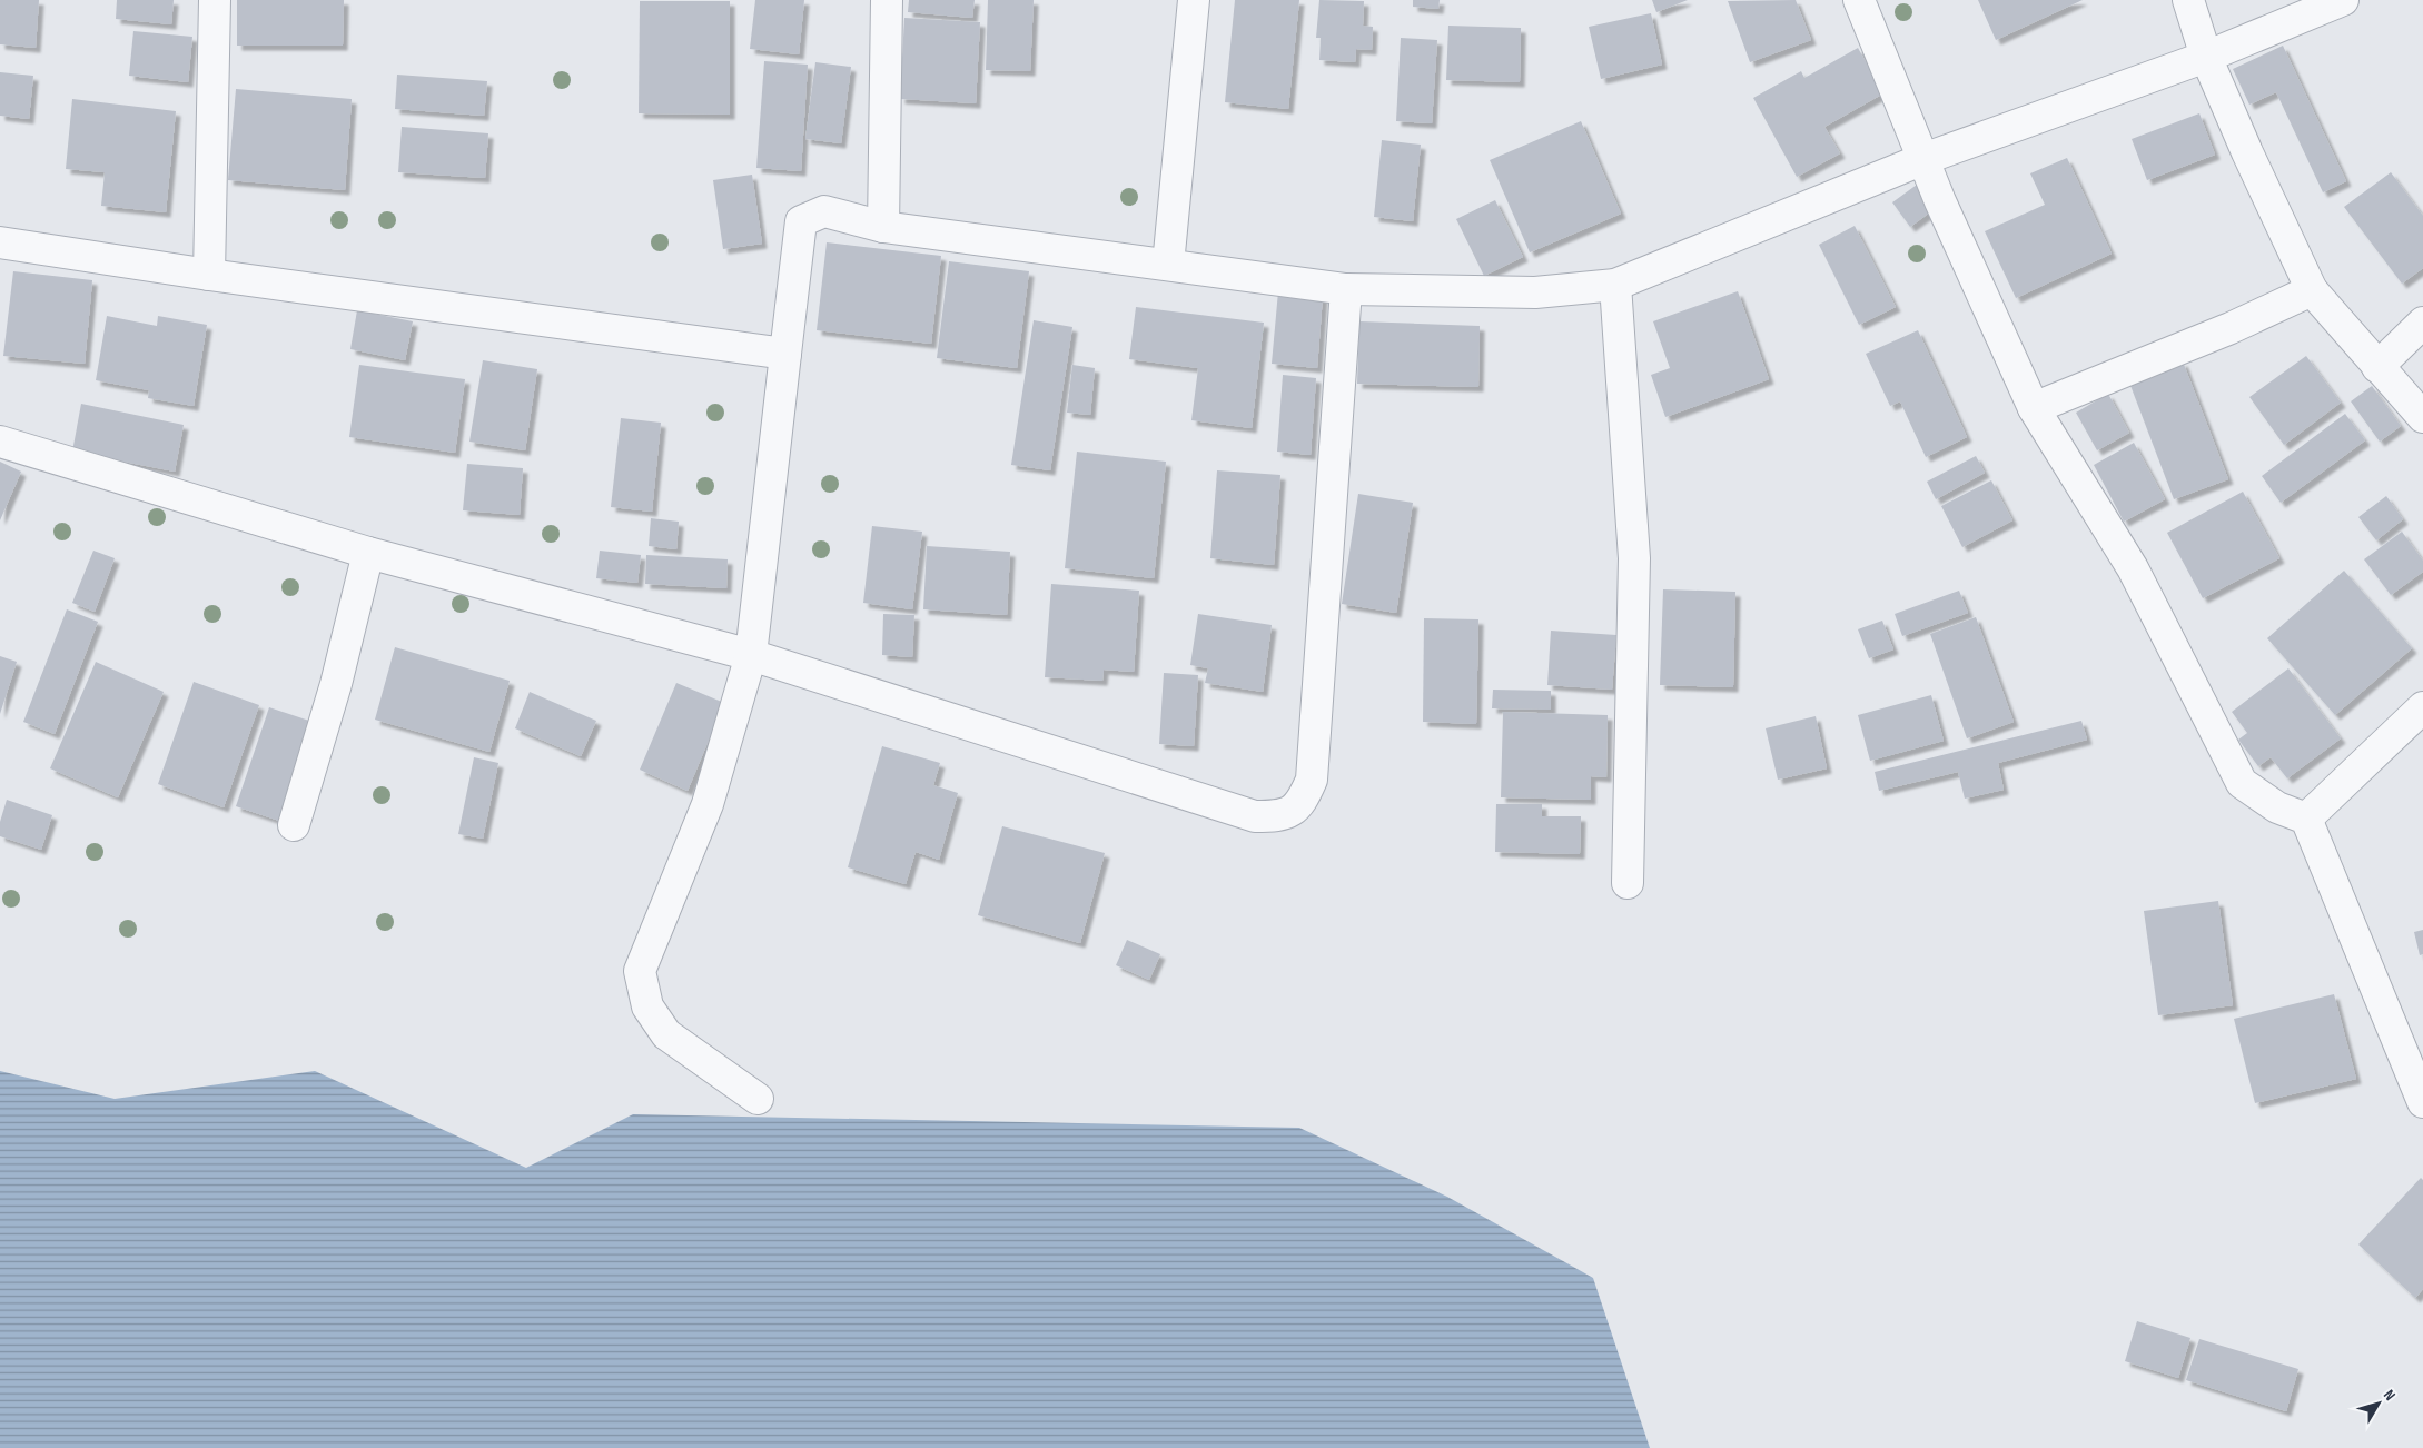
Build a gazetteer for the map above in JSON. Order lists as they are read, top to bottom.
{
  "north": "top right"
}
